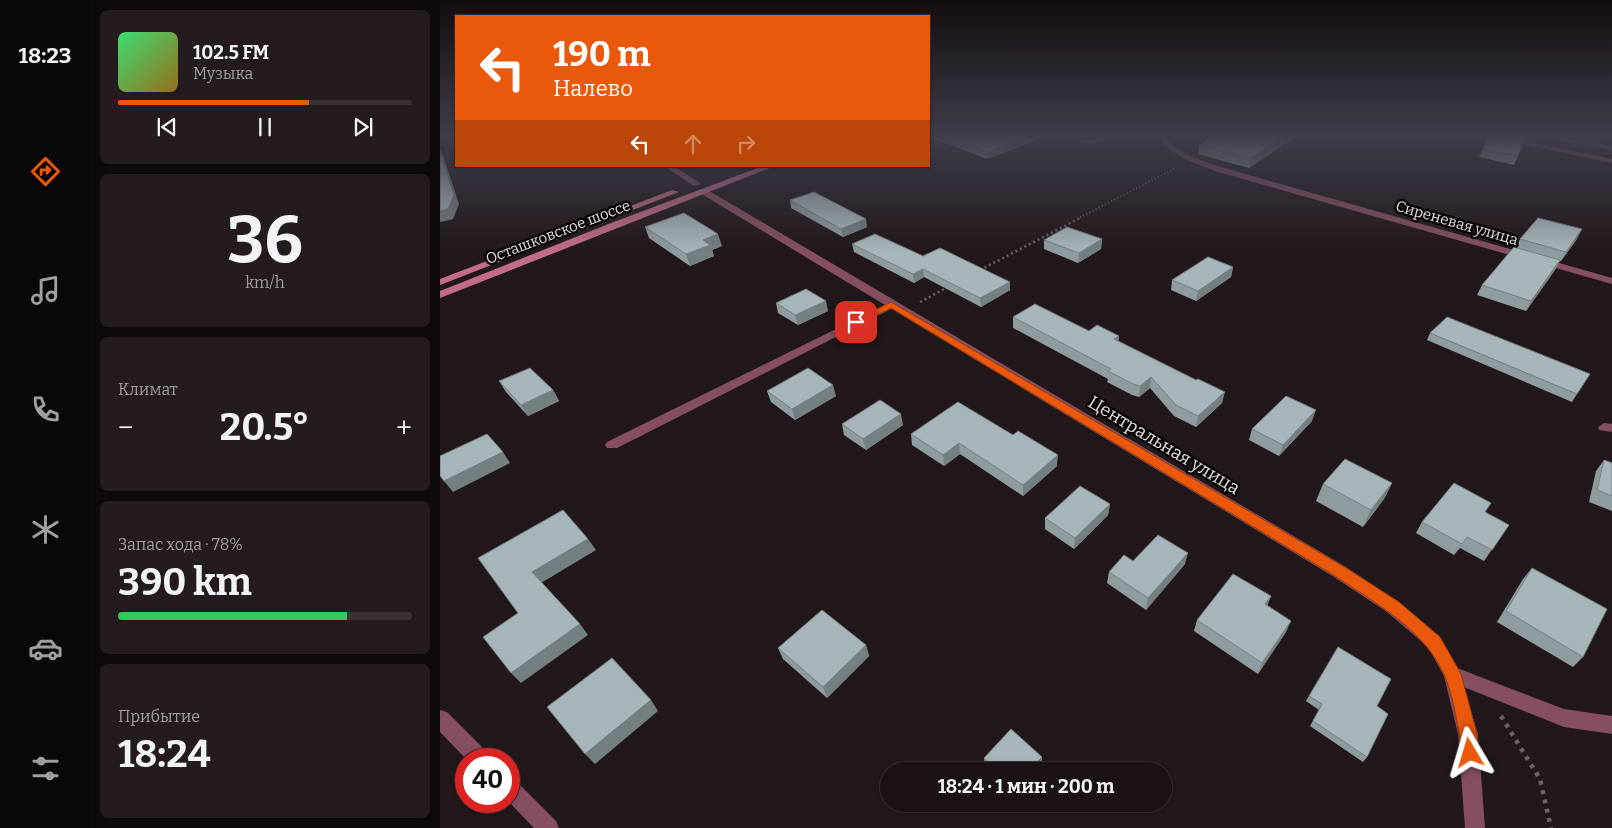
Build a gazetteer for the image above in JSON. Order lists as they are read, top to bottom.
{
  "streets": {
    "main road": ["Осташковское шоссе"],
    "street": ["Сиреневая улица", "Центральная улица"]
  },
  "crossings": [
    ["Осташковское шоссе", "Центральная улица"]
  ],
  "page": {
    "tabs": "18:23",
    "turn": ["190 m", "Налево"],
    "song": ["102.5 FM", "Музыка"],
    "tile": [
      ["36", "km/h"],
      "Климат",
      ["Запас хода · 78%", "390 km"],
      ["Прибытие", "18:24"]
    ],
    "heat": ["−", "20.5°", "+"],
    "limit": "40",
    "trip": "18:24 · 1 мин · 200 m"
  }
}
